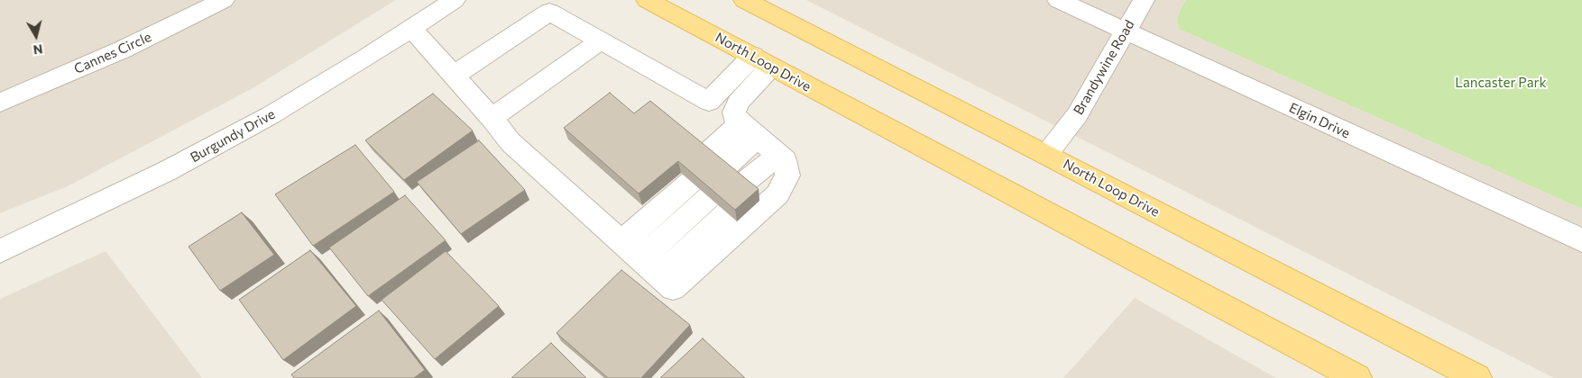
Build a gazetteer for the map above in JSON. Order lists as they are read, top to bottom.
{
  "streets": {
    "main road": ["North Loop Drive"],
    "street": [
      "Cannes Circle",
      "Brandywine Road",
      "Elgin Drive",
      "Burgundy Drive"
    ]
  },
  "crossings": [
    ["North Loop Drive", "Brandywine Road"],
    ["Brandywine Road", "Elgin Drive"]
  ],
  "parks": ["Lancaster Park"],
  "north": "bottom"
}
